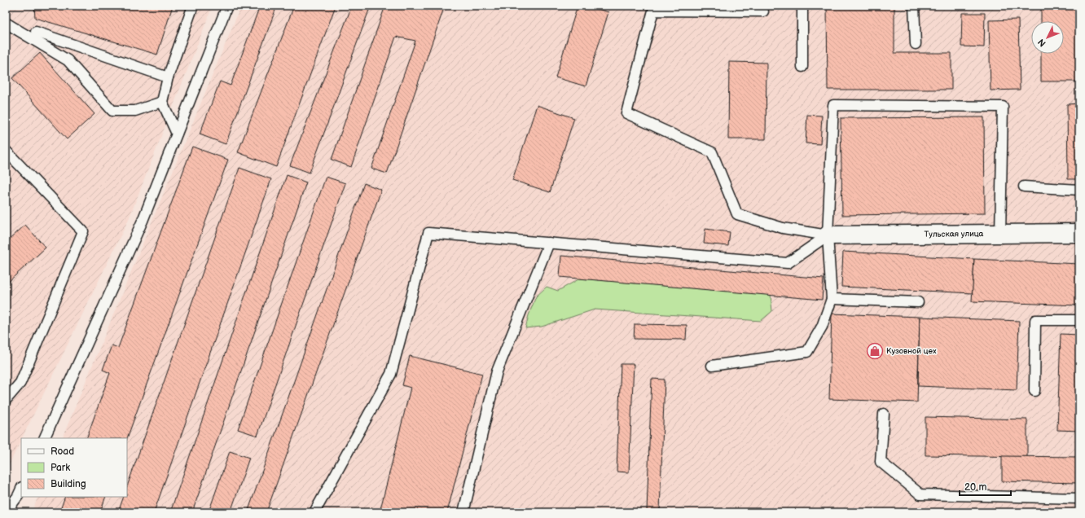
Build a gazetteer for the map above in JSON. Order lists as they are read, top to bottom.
{
  "streets": {
    "street": ["Тульская улица"]
  },
  "places": {
    "shop": ["Кузовной цех"]
  },
  "legend": ["Road", "Park", "Building"],
  "scale_bar": "20 m",
  "north": "bottom left"
}
